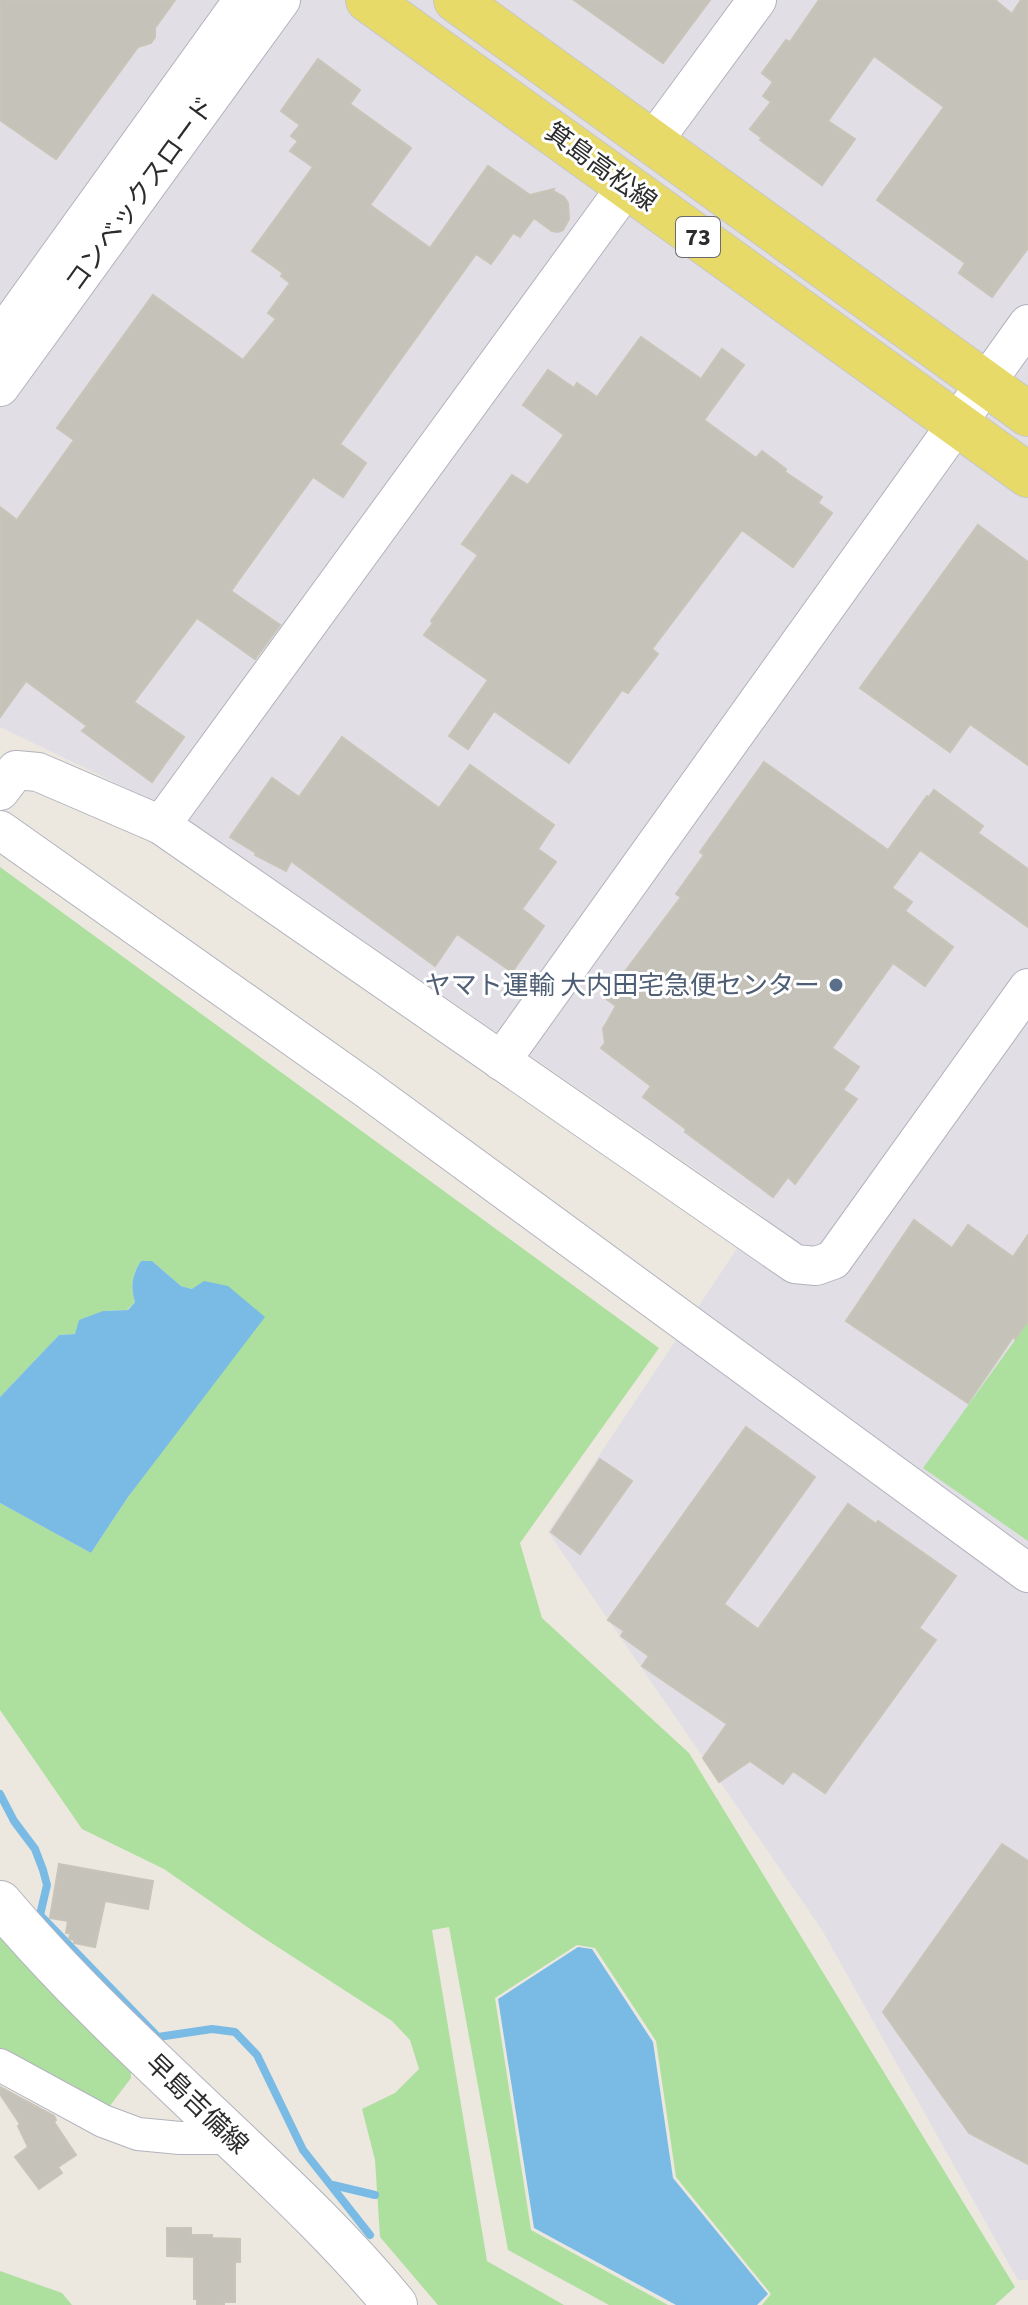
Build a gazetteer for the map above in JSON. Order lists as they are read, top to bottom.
{
  "streets": {
    "main road": ["箕島高松線", "73", "早島吉備線"],
    "street": ["コンベックスロード"]
  },
  "places": ["ヤマト運輸 大内田宅急便センター"]
}
